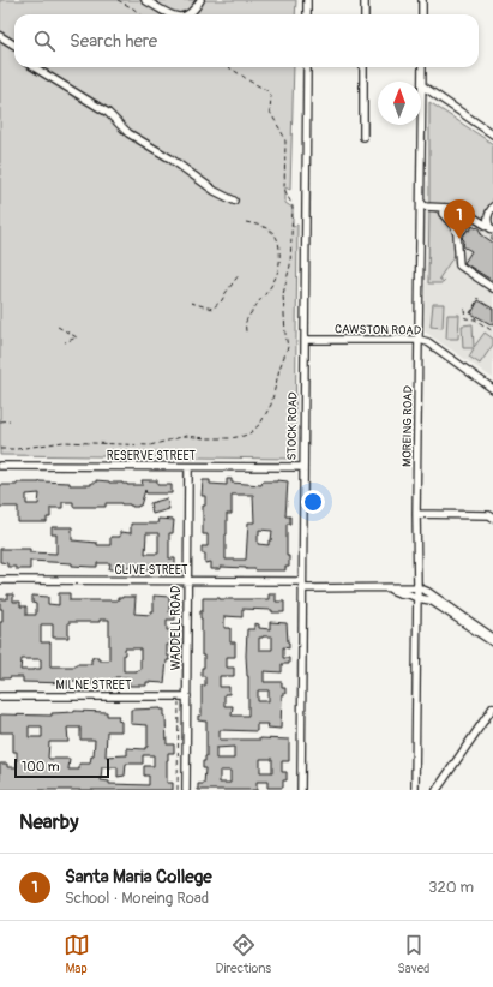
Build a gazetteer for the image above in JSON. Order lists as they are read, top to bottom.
{
  "streets": {
    "street": [
      "CAWSTON ROAD",
      "STOCK ROAD",
      "MOREING ROAD",
      "RESERVE STREET",
      "CLIVE STREET",
      "WADDELL ROAD",
      "MILNE STREET"
    ]
  },
  "crossings": [
    ["CAWSTON ROAD", "STOCK ROAD"],
    ["CAWSTON ROAD", "MOREING ROAD"],
    ["STOCK ROAD", "RESERVE STREET"],
    ["STOCK ROAD", "CLIVE STREET"],
    ["MOREING ROAD", "CLIVE STREET"],
    ["RESERVE STREET", "WADDELL ROAD"],
    ["CLIVE STREET", "WADDELL ROAD"],
    ["WADDELL ROAD", "MILNE STREET"]
  ],
  "scale_bar": "100 m",
  "north": "top",
  "page": {
    "search": "Search here",
    "pins": "1",
    "scale": "100 m",
    "heading": "Nearby",
    "list": [
      {
        "mark": "1",
        "name": "Santa Maria College",
        "note": "School · Moreing Road",
        "value": "320 m"
      }
    ],
    "nav": ["Map", "Directions", "Saved"]
  }
}
